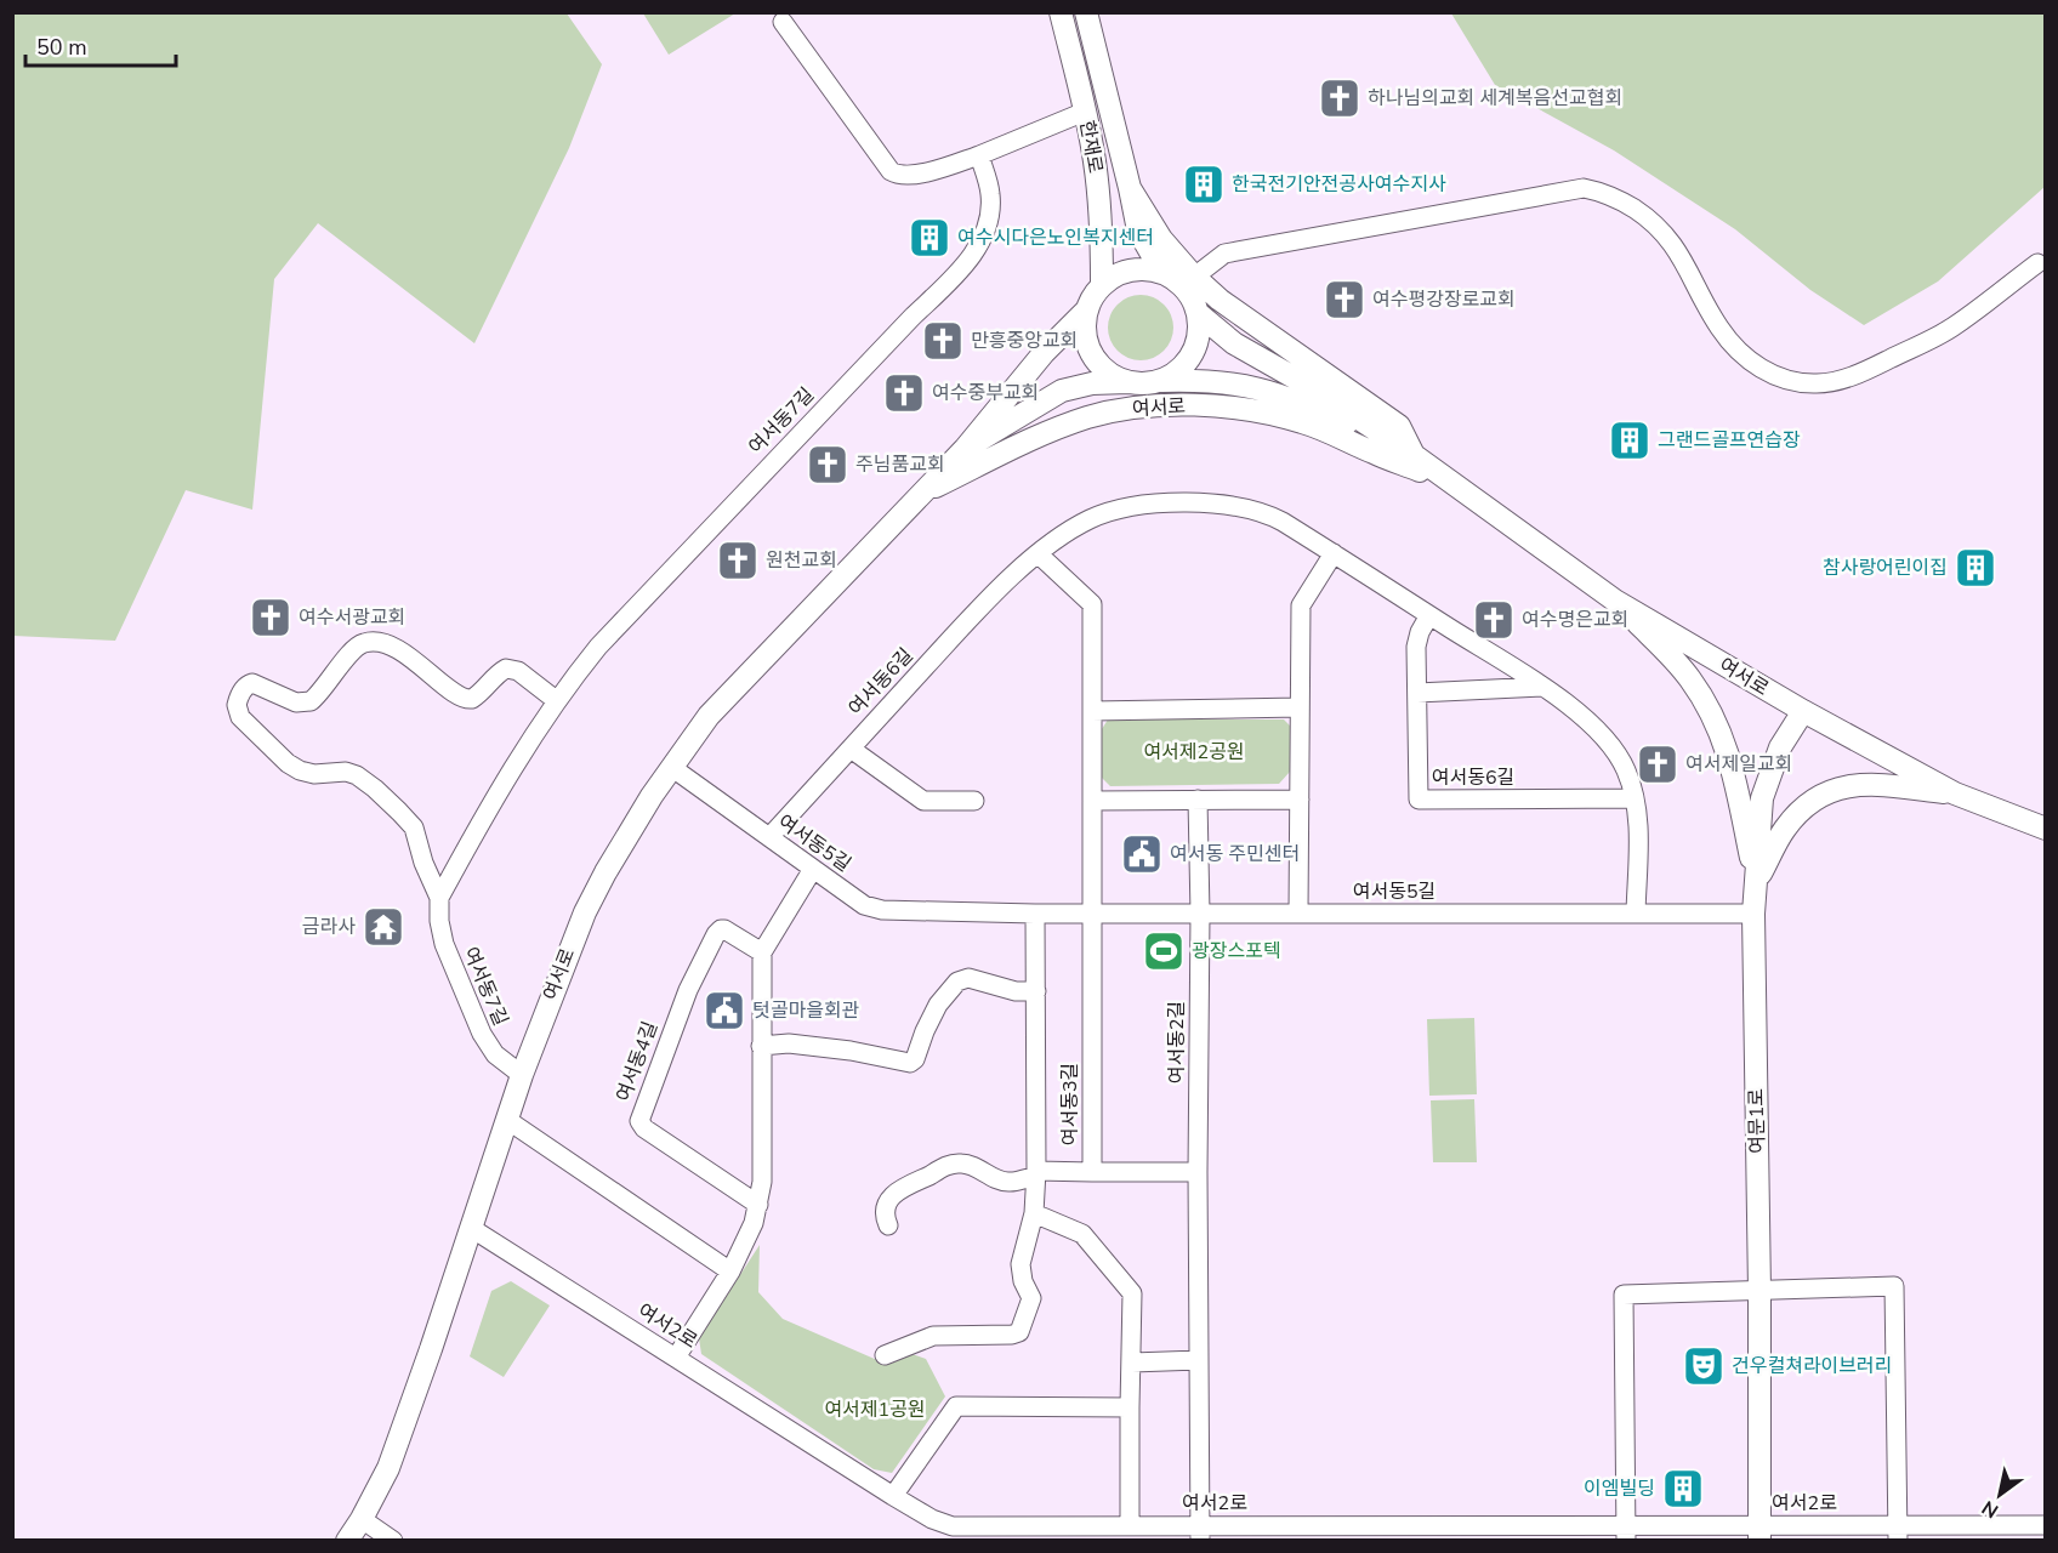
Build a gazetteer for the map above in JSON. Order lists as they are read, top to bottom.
{
  "streets": {
    "street": [
      "한재로",
      "여서로",
      "여서동7길",
      "여서동6길",
      "여서동5길",
      "여서동2길",
      "여서동4길",
      "여서동3길",
      "여문1로",
      "여서2로"
    ]
  },
  "crossings": [
    ["한재로", "여서로"],
    ["여서로", "여서동7길"],
    ["여서로", "여서동5길"],
    ["여서로", "여문1로"],
    ["여서로", "여서2로"],
    ["여서동6길", "여서동5길"],
    ["여서동5길", "여서동2길"],
    ["여서동5길", "여서동3길"],
    ["여서동5길", "여문1로"],
    ["여서동2길", "여서2로"],
    ["여문1로", "여서2로"]
  ],
  "parks": ["여서제2공원", "여서제1공원"],
  "places": {
    "church": [
      "하나님의교회 세계복음선교협회",
      "여수평강장로교회",
      "만흥중앙교회",
      "여수중부교회",
      "주님품교회",
      "원천교회",
      "여수서광교회",
      "여수명은교회",
      "여서제일교회"
    ],
    "building": [
      "한국전기안전공사여수지사",
      "여수시다은노인복지센터",
      "그랜드골프연습장",
      "참사랑어린이집",
      "이엠빌딩"
    ],
    "public building": ["여서동 주민센터", "텃골마을회관"],
    "temple": ["금라사"],
    "sports": ["광장스포텍"],
    "theatre": ["건우컬쳐라이브러리"]
  },
  "scale_bar": "50 m",
  "north": "bottom left"
}
